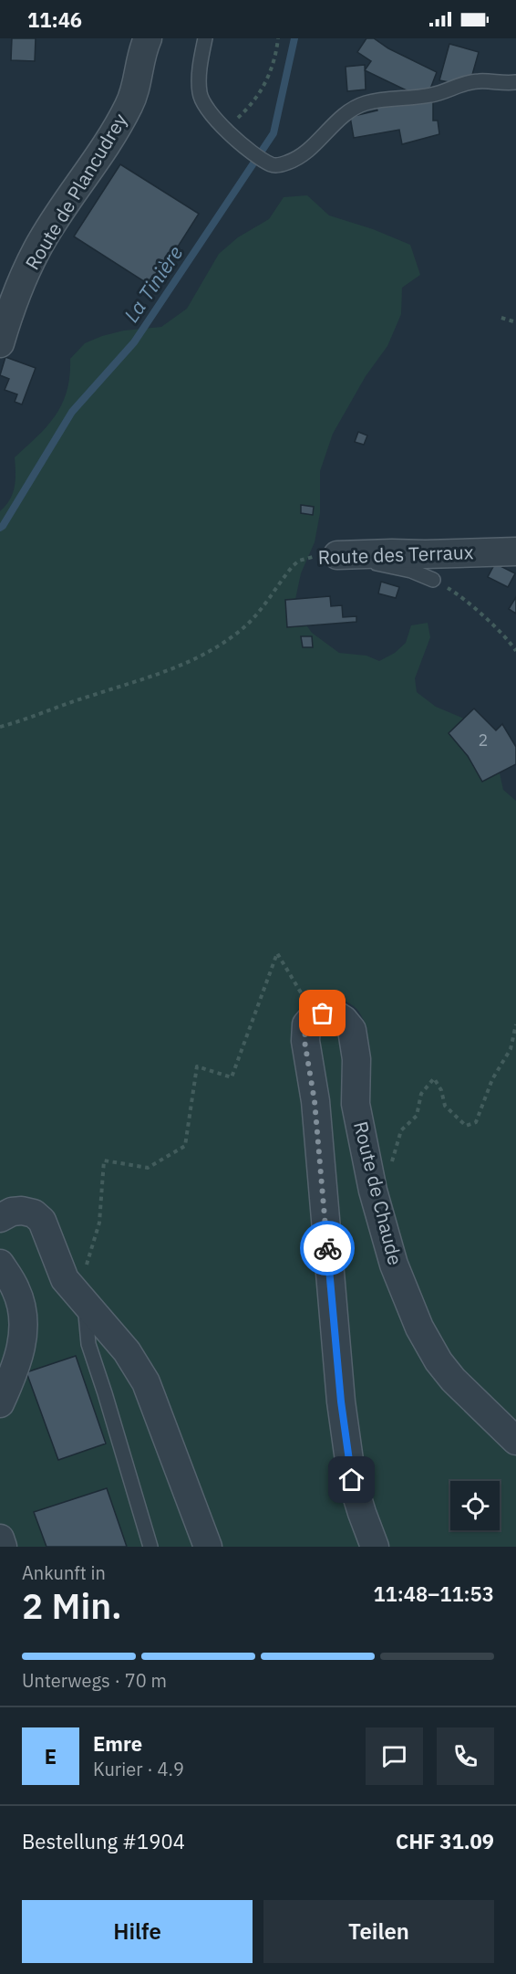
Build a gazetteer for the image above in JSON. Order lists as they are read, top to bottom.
{
  "streets": {
    "street": ["Route de Plancudrey", "Route des Terraux", "Route de Chaude"]
  },
  "water": ["La Tinière"],
  "house_numbers": ["2"],
  "page": {
    "status": "11:46",
    "heading": ["2 Min.", "Ankunft in", "11:48–11:53"],
    "panel": [
      "Emre",
      "Kurier · 4.9",
      "Bestellung #1904",
      "CHF 31.09"
    ],
    "bar": "Unterwegs · 70 m",
    "round": "E",
    "buttons": ["Hilfe", "Teilen"]
  }
}
